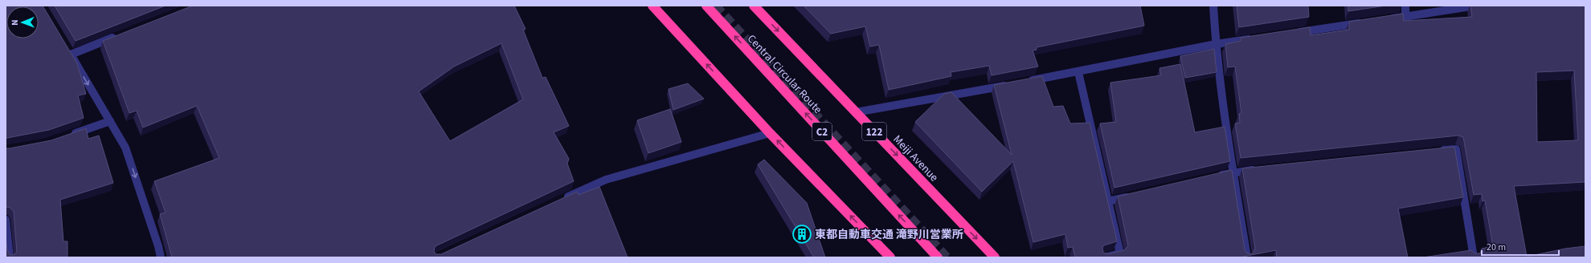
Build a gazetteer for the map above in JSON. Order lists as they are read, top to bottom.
{
  "streets": {
    "highway": [
      "Central Circular Route",
      "C2",
      "122",
      "Meiji Avenue"
    ]
  },
  "places": {
    "building": ["東都自動車交通 滝野川営業所"]
  },
  "scale_bar": "20 m",
  "north": "left"
}
